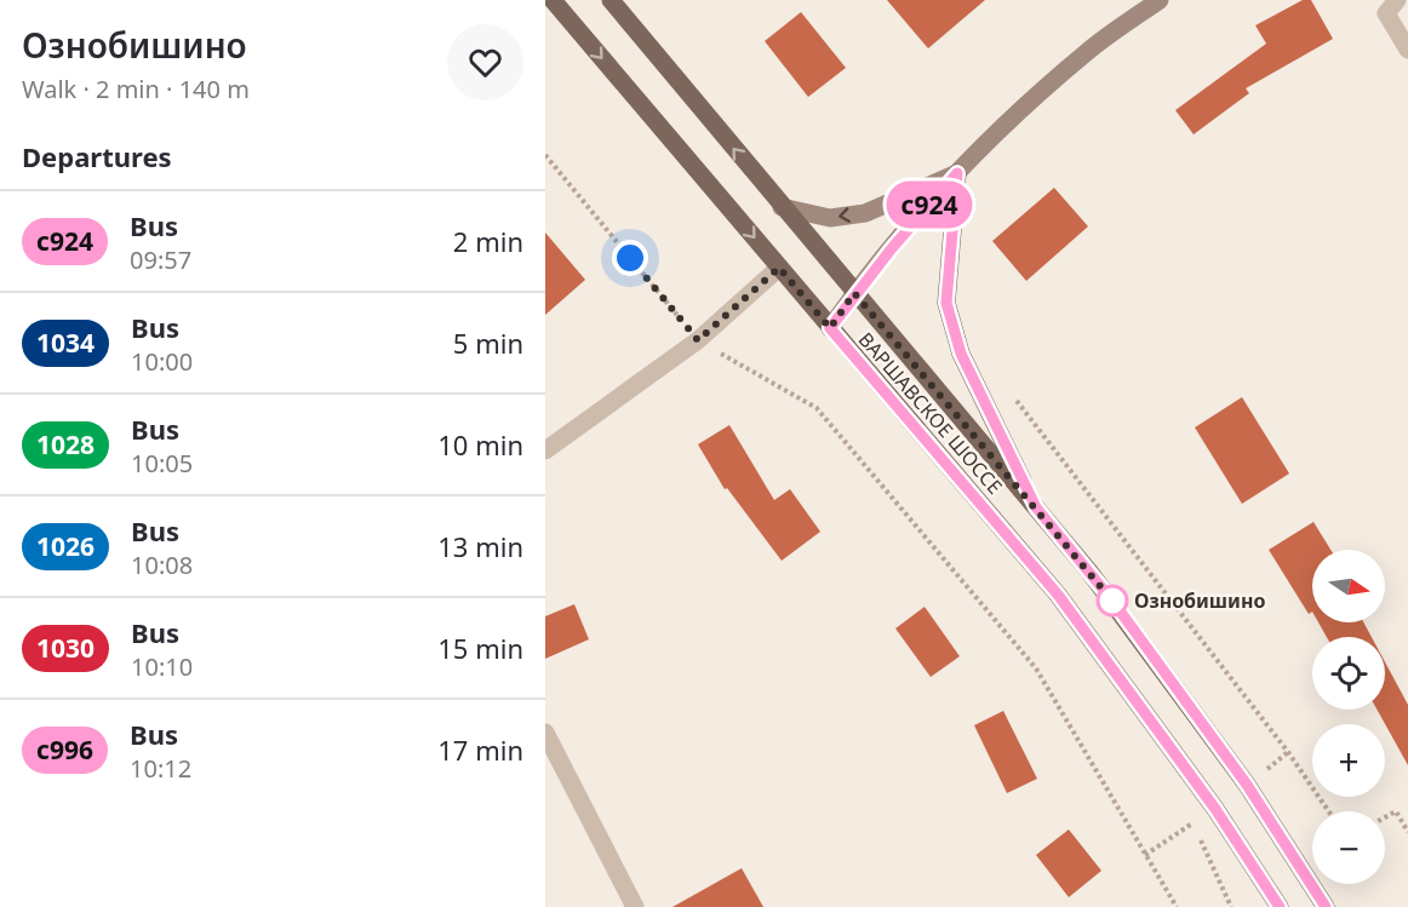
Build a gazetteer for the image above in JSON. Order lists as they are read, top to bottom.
{
  "streets": {
    "main road": ["ВАРШАВСКОЕ ШОССЕ"]
  },
  "places": ["Ознобишино"],
  "lines": ["bus line с924"],
  "north": "right",
  "page": {
    "heading": [
      ["Ознобишино", "Walk · 2 min · 140 m"],
      "Departures"
    ],
    "on_map": "с924",
    "list": [
      {
        "mark": "с924",
        "name": "Bus",
        "note": "09:57",
        "value": "2 min"
      },
      {
        "mark": "1034",
        "name": "Bus",
        "note": "10:00",
        "value": "5 min"
      },
      {
        "mark": "1028",
        "name": "Bus",
        "note": "10:05",
        "value": "10 min"
      },
      {
        "mark": "1026",
        "name": "Bus",
        "note": "10:08",
        "value": "13 min"
      },
      {
        "mark": "1030",
        "name": "Bus",
        "note": "10:10",
        "value": "15 min"
      },
      {
        "mark": "с996",
        "name": "Bus",
        "note": "10:12",
        "value": "17 min"
      }
    ],
    "map_buttons": ["+", "−"]
  }
}
